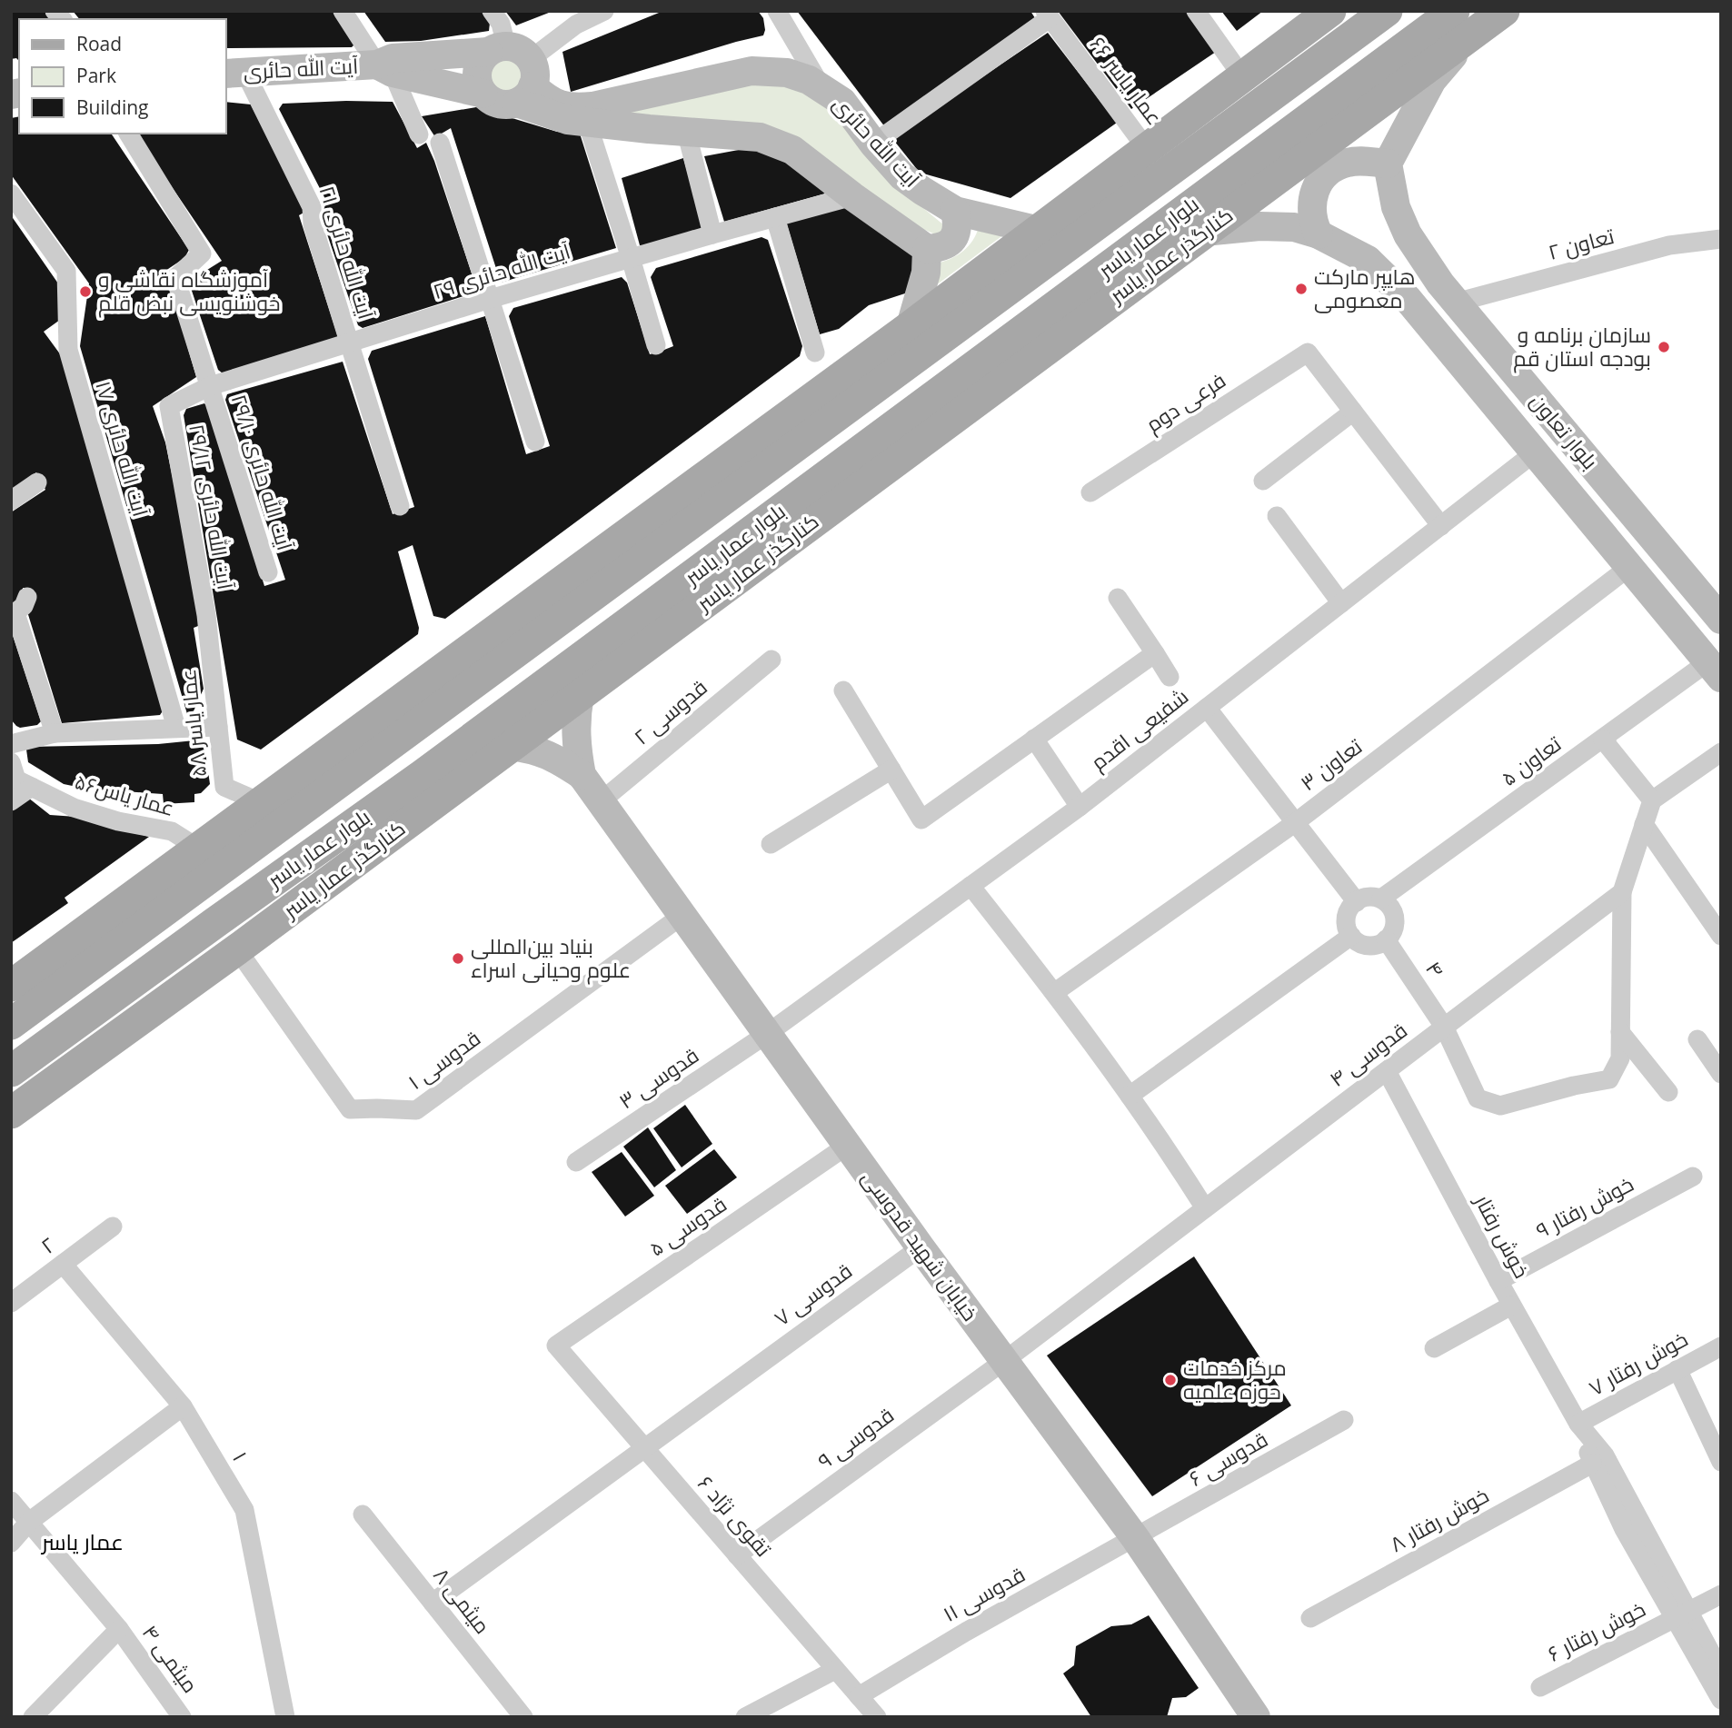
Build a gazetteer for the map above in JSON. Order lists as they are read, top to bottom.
{
  "streets": {
    "main road": [
      "آیت الله حائری",
      "بلوار عمار یاسر",
      "کنارگذر عمار یاسر",
      "بلوار تعاون",
      "خیابان شهید قدوسی"
    ],
    "street": [
      "عمار یاسر ۶۶",
      "تعاون ۲",
      "آیت الله حائری ۲۱",
      "آیت الله حائری ۲۹",
      "فرعی دوم",
      "آیت الله حائری ۱۷",
      "آیت الله حائری ۲۹/۱۰",
      "آیت الله حائری ۲۹/۱۲",
      "قدوسی ۲",
      "عمار یاسر ۵۸",
      "شفیعی اقدم",
      "تعاون ۵",
      "تعاون ۳",
      "عمار یاس۵۶",
      "۴",
      "قدوسی ۴",
      "قدوسی ۱",
      "قدوسی ۳",
      "خوش رفتار ۹",
      "قدوسی ۵",
      "خوش رفتار",
      "۲",
      "قدوسی ۷",
      "خوش رفتار ۷",
      "قدوسی ۹",
      "۱",
      "قدوسی ۶",
      "تقوی نژاد ۶",
      "خوش رفتار ۸",
      "قدوسی ۱۱",
      "میثمی ۸",
      "خوش رفتار ۶",
      "میثمی ۴"
    ]
  },
  "crossings": [
    ["آیت الله حائری", "آیت الله حائری ۲۱"],
    ["آیت الله حائری", "آیت الله حائری ۲۹"],
    ["بلوار عمار یاسر", "کنارگذر عمار یاسر"],
    ["تعاون ۲", "بلوار تعاون"],
    ["آیت الله حائری ۲۱", "آیت الله حائری ۲۹"],
    ["کنارگذر عمار یاسر", "بلوار تعاون"],
    ["کنارگذر عمار یاسر", "قدوسی ۱"],
    ["آیت الله حائری ۲۹", "آیت الله حائری ۲۹/۱۰"],
    ["آیت الله حائری ۲۹", "آیت الله حائری ۲۹/۱۲"],
    ["بلوار تعاون", "شفیعی اقدم"],
    ["بلوار تعاون", "تعاون ۵"],
    ["بلوار تعاون", "تعاون ۳"],
    ["آیت الله حائری ۲۹/۱۲", "عمار یاسر ۵۸"],
    ["قدوسی ۲", "خیابان شهید قدوسی"],
    ["شفیعی اقدم", "قدوسی ۳"],
    ["شفیعی اقدم", "خیابان شهید قدوسی"],
    ["تعاون ۵", "۴"],
    ["۴", "قدوسی ۴"],
    ["قدوسی ۴", "خوش رفتار"],
    ["قدوسی ۴", "خیابان شهید قدوسی"],
    ["قدوسی ۴", "قدوسی ۹"],
    ["قدوسی ۱", "خیابان شهید قدوسی"],
    ["قدوسی ۳", "خیابان شهید قدوسی"],
    ["خوش رفتار ۹", "خوش رفتار"],
    ["قدوسی ۵", "خیابان شهید قدوسی"],
    ["قدوسی ۵", "تقوی نژاد ۶"],
    ["خوش رفتار", "خوش رفتار ۷"],
    ["خوش رفتار", "خوش رفتار ۸"],
    ["خوش رفتار", "خوش رفتار ۶"],
    ["۲", "۱"],
    ["خیابان شهید قدوسی", "قدوسی ۷"],
    ["خیابان شهید قدوسی", "قدوسی ۹"],
    ["خیابان شهید قدوسی", "قدوسی ۶"],
    ["خیابان شهید قدوسی", "قدوسی ۱۱"],
    ["قدوسی ۷", "تقوی نژاد ۶"],
    ["قدوسی ۷", "میثمی ۸"],
    ["قدوسی ۹", "تقوی نژاد ۶"],
    ["قدوسی ۶", "قدوسی ۱۱"],
    ["تقوی نژاد ۶", "قدوسی ۱۱"]
  ],
  "districts": ["عمار یاسر"],
  "places": [
    "هایپر مارکت معصومی",
    "آموزشگاه نقاشی و خوشنویسی نبض قلم",
    "سازمان برنامه و بودجه استان قم",
    "بنیاد بین‌المللی علوم وحیانی اسراء",
    "مرکز خدمات حوزه علمیه"
  ],
  "legend": ["Road", "Park", "Building"]
}
